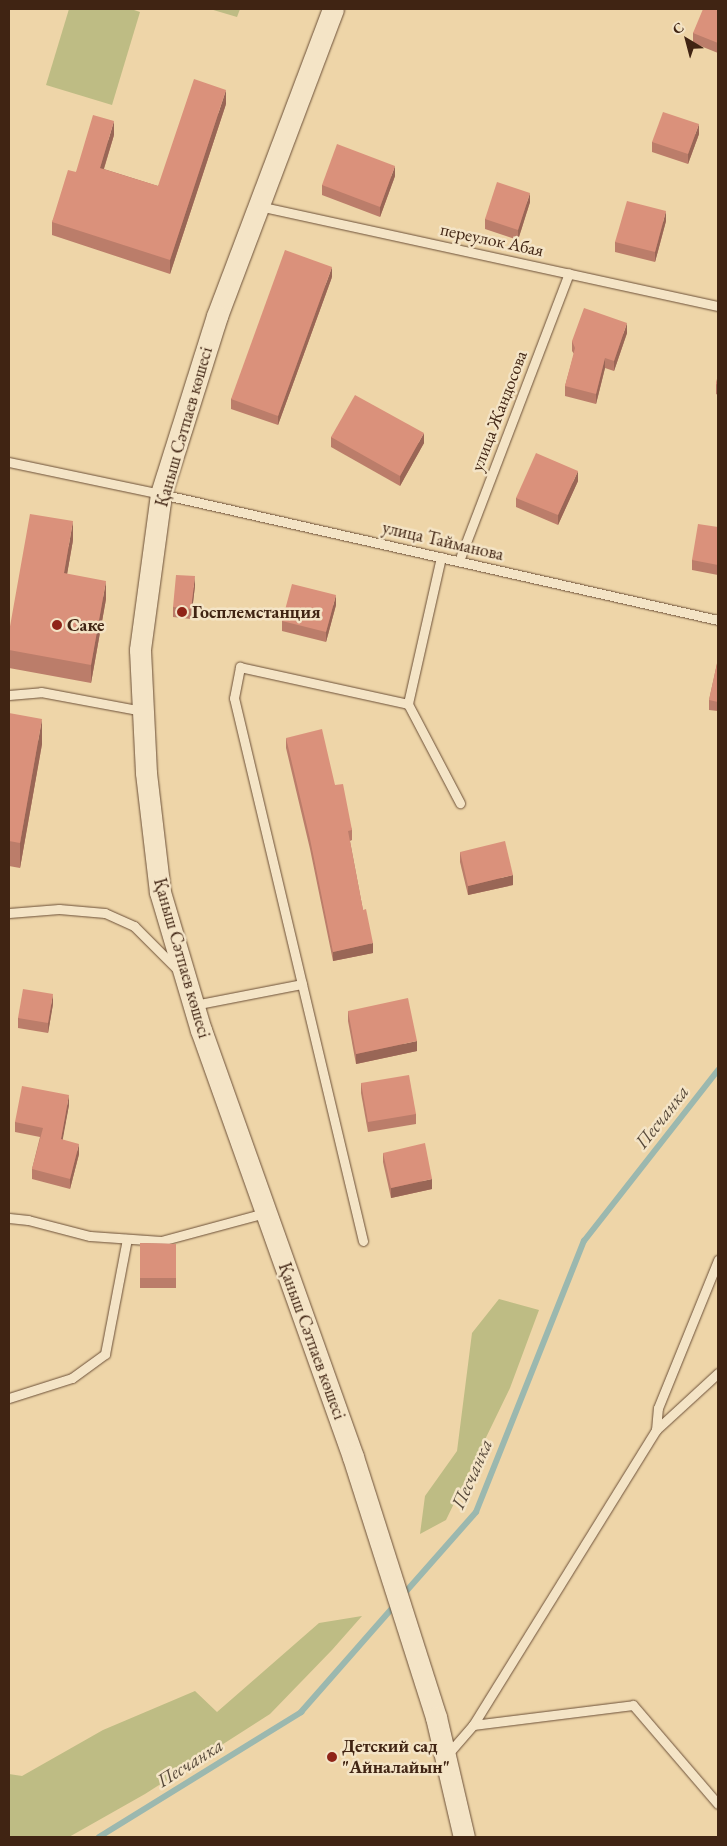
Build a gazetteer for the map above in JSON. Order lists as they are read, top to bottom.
{
  "streets": {
    "street": ["Қаныш Сәтпаев көшесі"],
    "lane": ["переулок Абая", "улица Жандосова", "улица Тайманова"]
  },
  "crossings": [
    ["переулок Абая", "улица Жандосова"],
    ["переулок Абая", "Қаныш Сәтпаев көшесі"],
    ["улица Жандосова", "улица Тайманова"],
    ["Қаныш Сәтпаев көшесі", "улица Тайманова"]
  ],
  "water": ["Песчанка"],
  "places": ["Госплемстанция", "Саке", "Детский сад \"Айналайын\""],
  "north": "top left"
}
